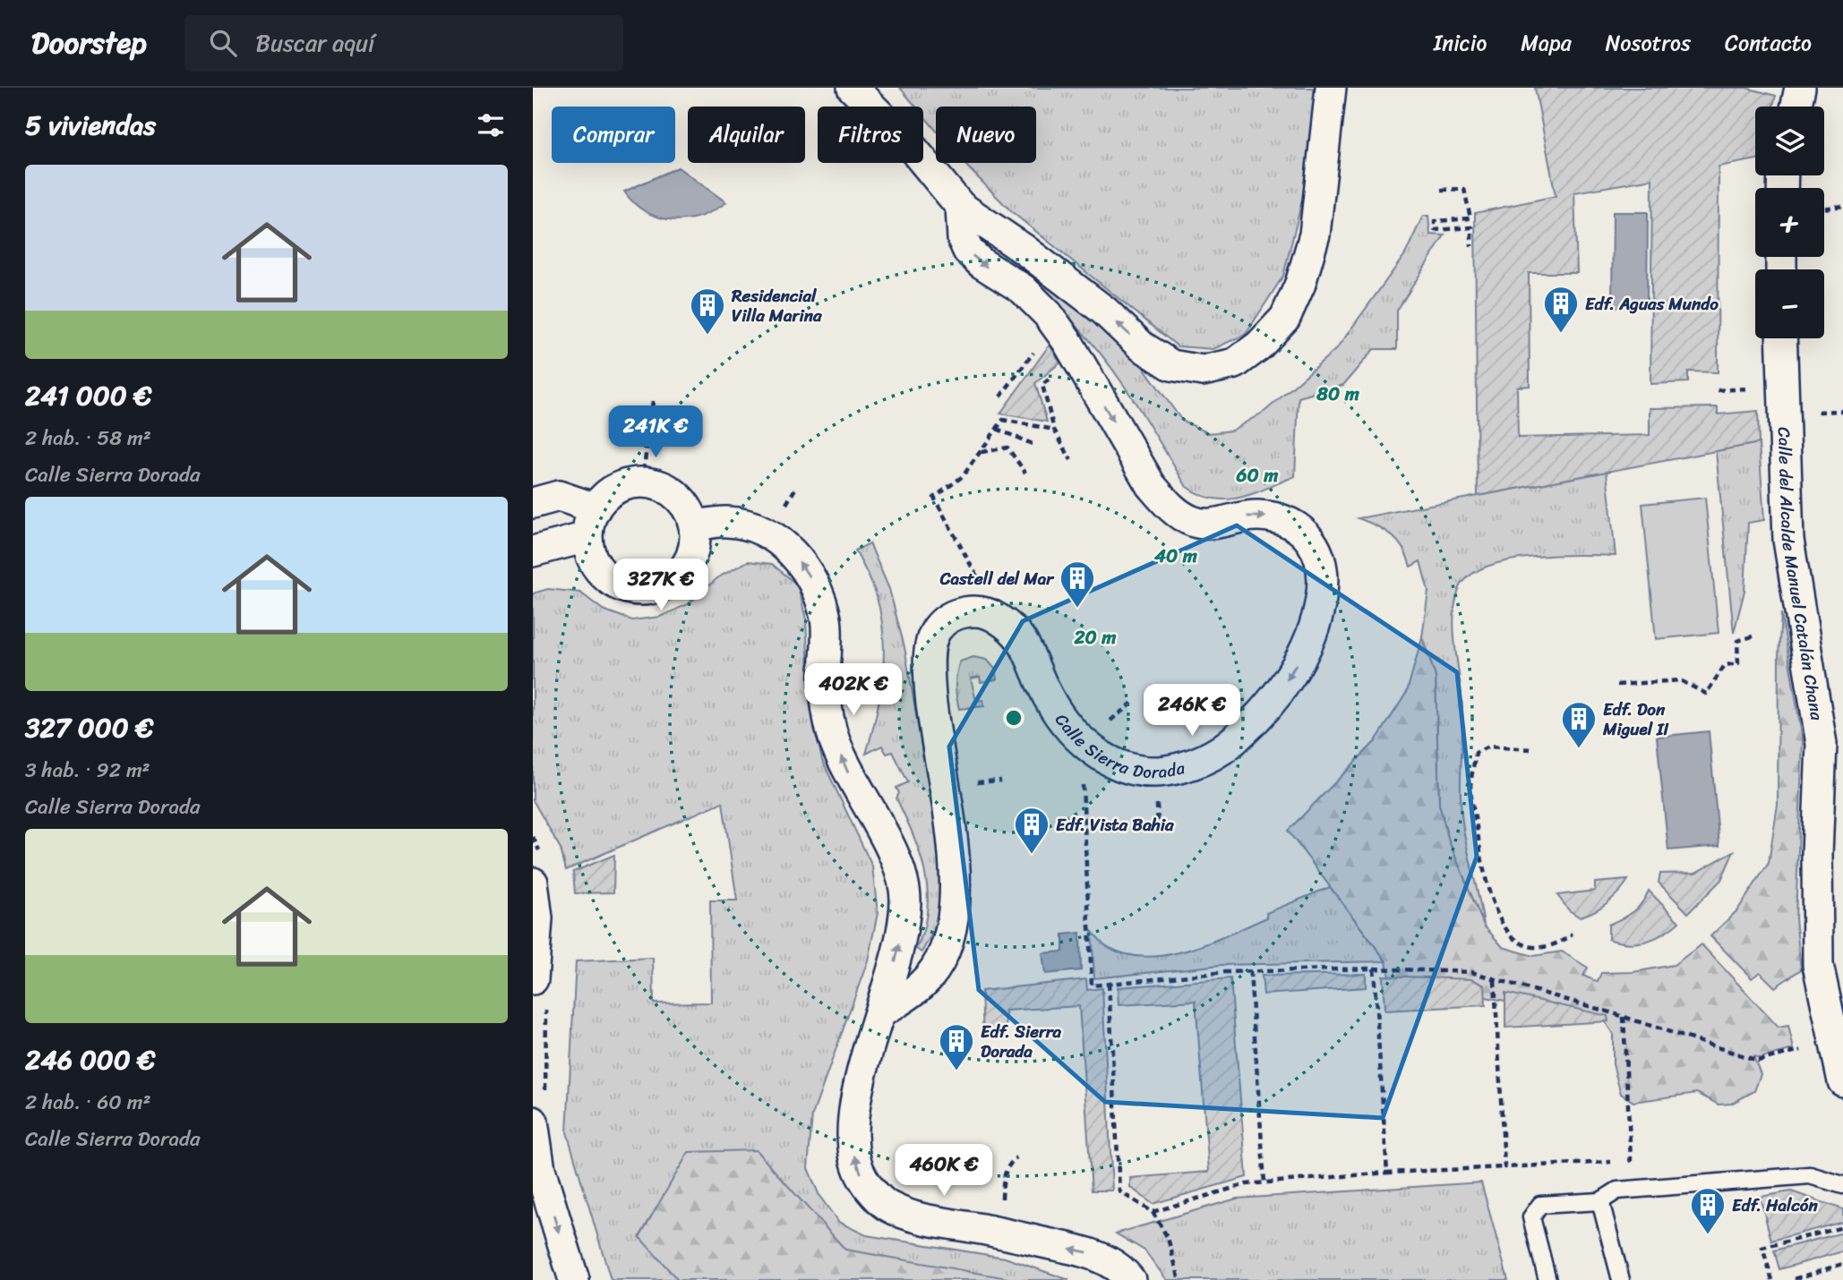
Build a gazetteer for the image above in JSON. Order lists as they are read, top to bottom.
{
  "streets": {
    "street": ["Calle del Alcalde Manuel Catalán Chana", "Calle Sierra Dorada"]
  },
  "places": {
    "building": [
      "Edf. Aguas Mundo",
      "Residencial Villa Marina",
      "Castell del Mar",
      "Edf. Don Miguel II",
      "Edf. Vista Bahia",
      "Edf. Sierra Dorada",
      "Edf. Halcón"
    ]
  },
  "page": {
    "header": "Doorstep",
    "search": "Buscar aquí",
    "nav": [
      "Inicio",
      "Mapa",
      "Nosotros",
      "Contacto"
    ],
    "heading": "5 viviendas",
    "map_buttons": ["+", "−"],
    "chip": [
      "Comprar",
      "Alquilar",
      "Filtros",
      "Nuevo"
    ],
    "list": [
      {
        "name": "241 000 €",
        "note": "2 hab. · 58 m² · Calle Sierra Dorada"
      },
      {
        "name": "327 000 €",
        "note": "3 hab. · 92 m² · Calle Sierra Dorada"
      },
      {
        "name": "246 000 €",
        "note": "2 hab. · 60 m² · Calle Sierra Dorada"
      }
    ],
    "price": [
      "241K €",
      "327K €",
      "402K €",
      "246K €",
      "460K €"
    ]
  },
  "rings": [
    "80 m",
    "60 m",
    "40 m",
    "20 m"
  ]
}
